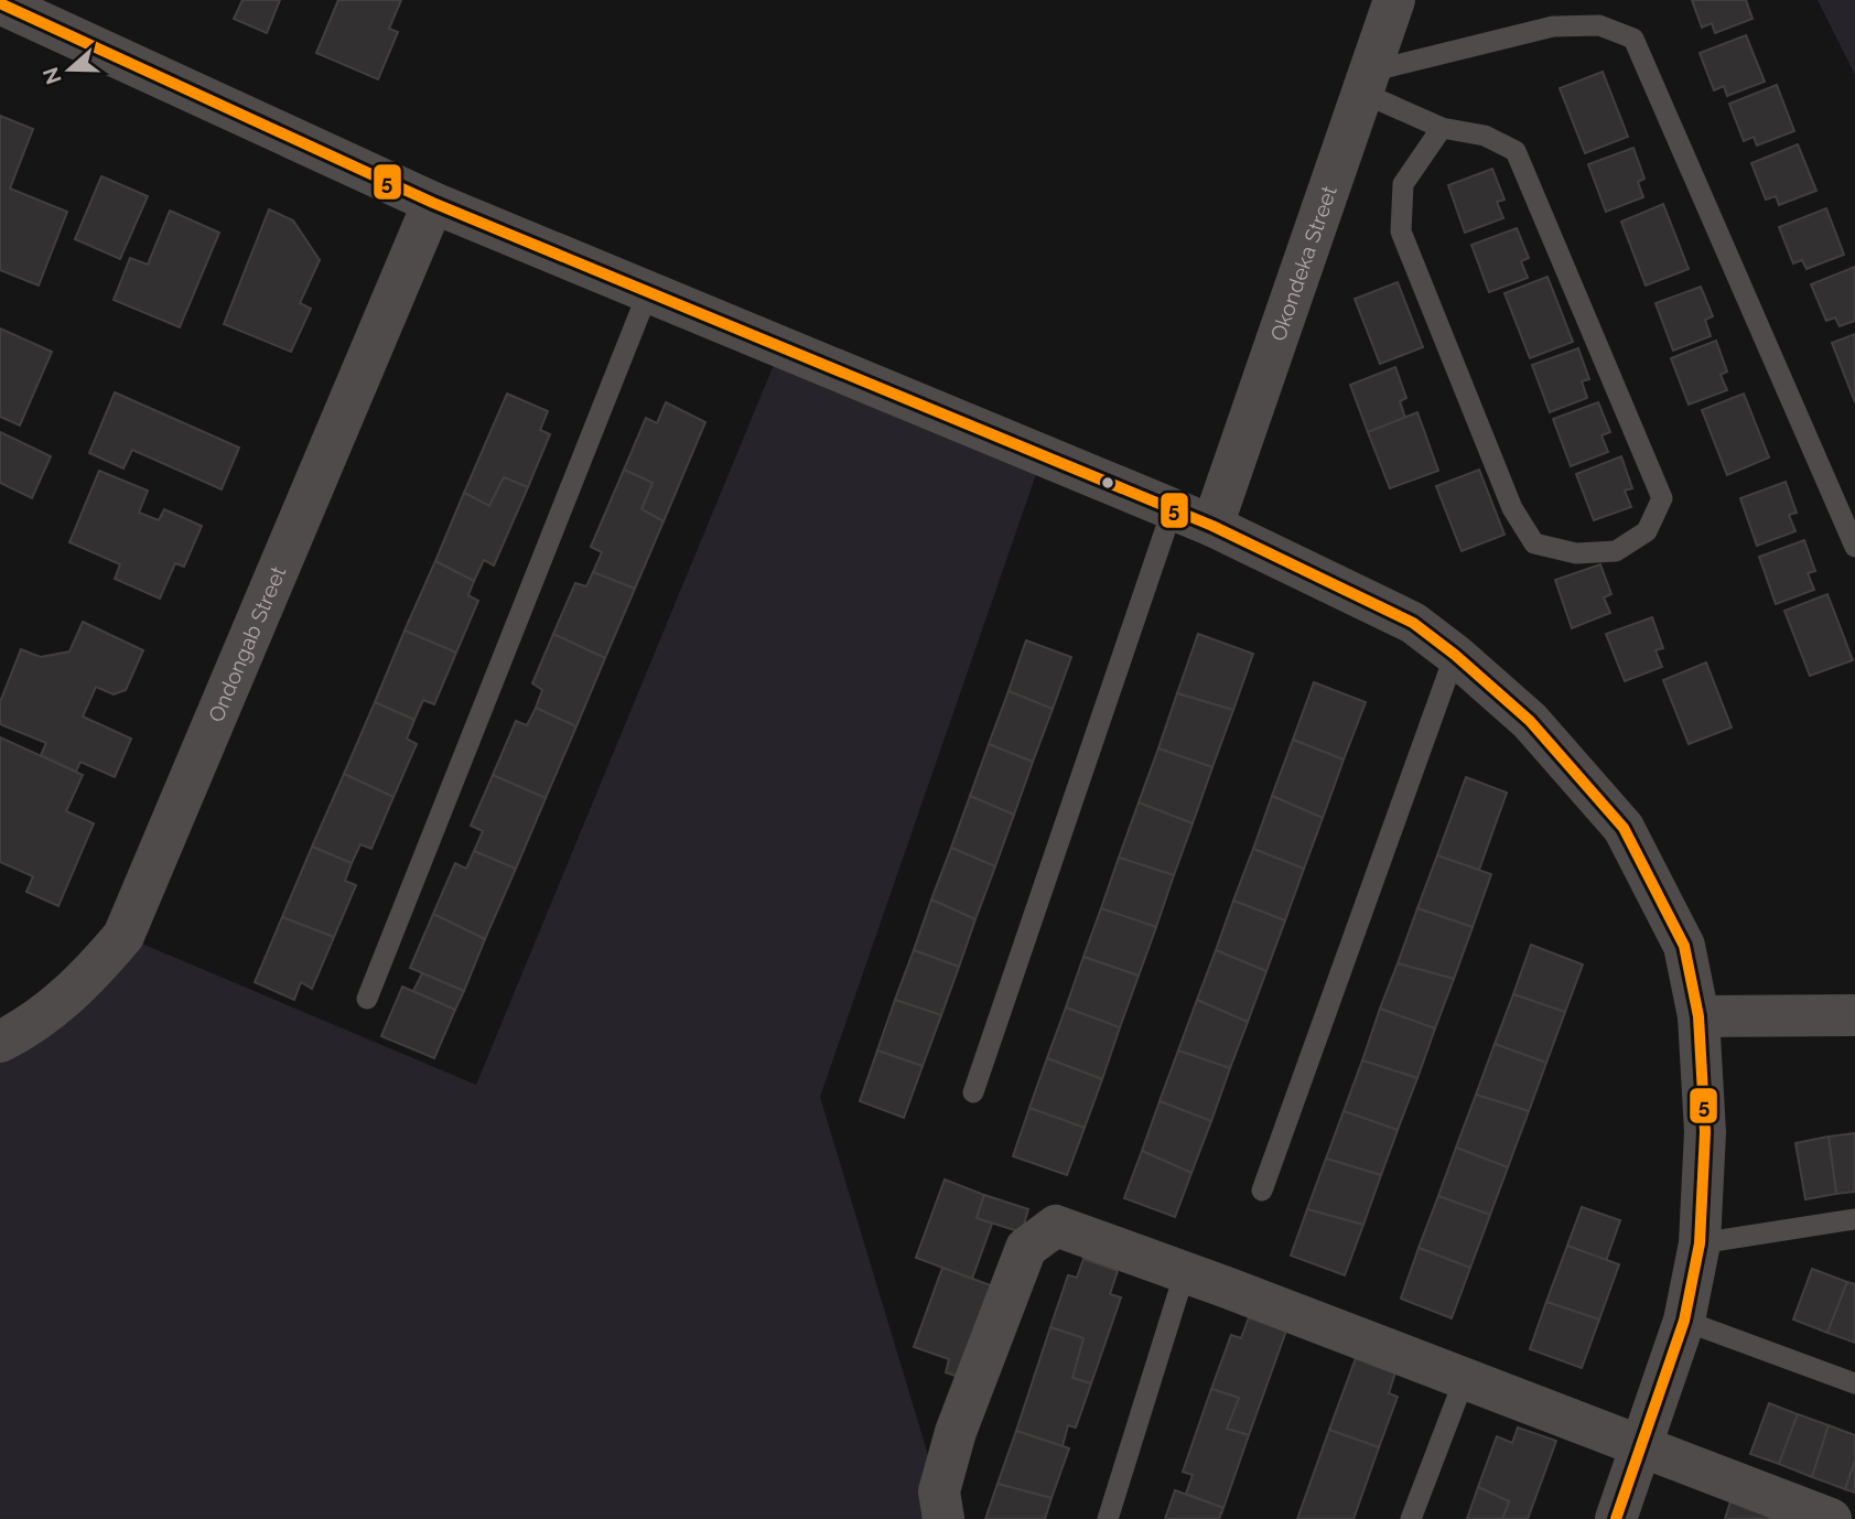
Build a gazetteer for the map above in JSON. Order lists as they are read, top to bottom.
{
  "streets": {
    "street": ["Okondeka Street", "Ondongab Street"]
  },
  "lines": ["transit line 5"],
  "north": "left"
}
